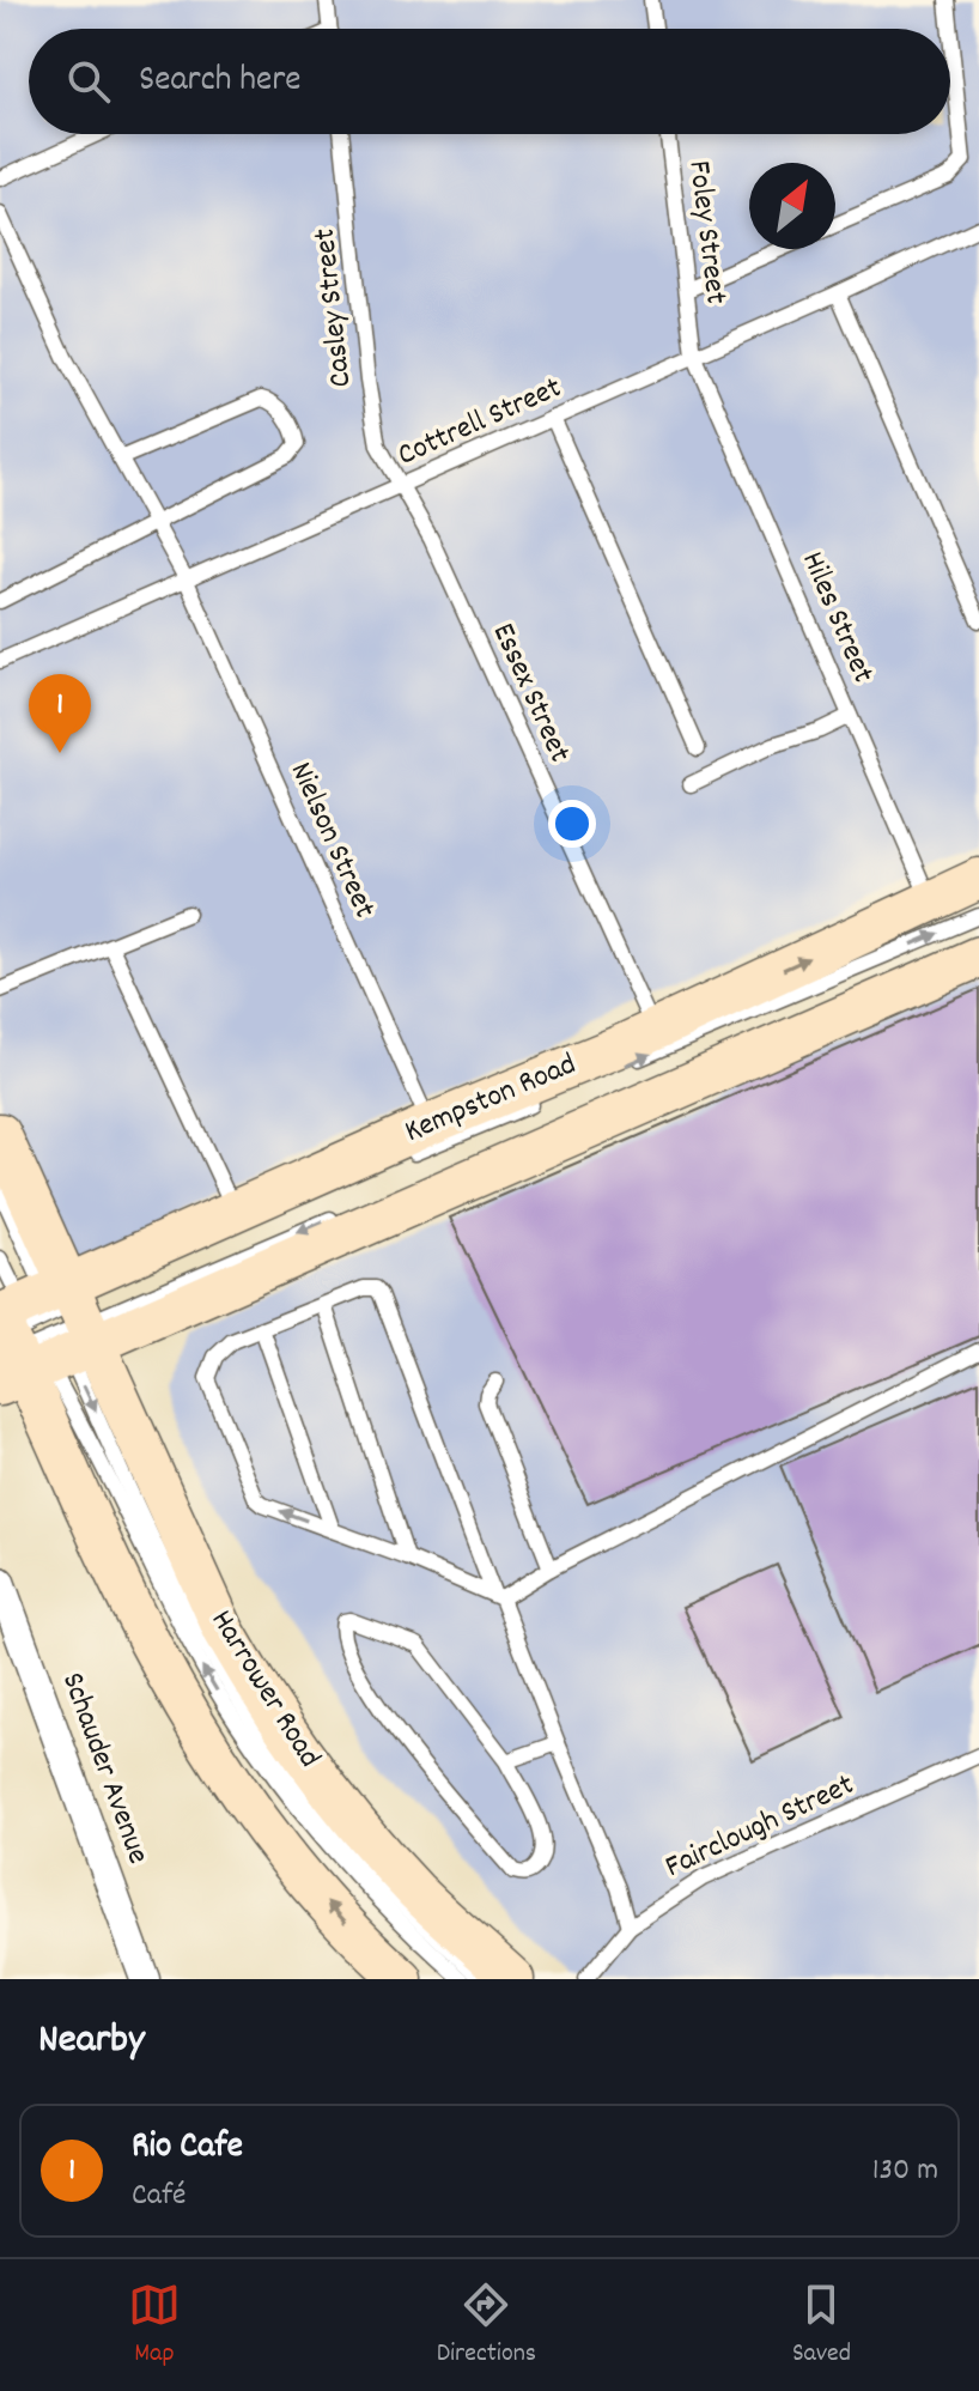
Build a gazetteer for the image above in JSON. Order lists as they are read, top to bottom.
{
  "streets": {
    "main road": ["Kempston Road", "Harrower Road"],
    "street": ["Schauder Avenue"],
    "lane": [
      "Foley Street",
      "Casley Street",
      "Cottrell Street",
      "Hiles Street",
      "Essex Street",
      "Nielson Street",
      "Fairclough Street"
    ]
  },
  "crossings": [
    ["Foley Street", "Cottrell Street"],
    ["Foley Street", "Hiles Street"],
    ["Casley Street", "Cottrell Street"],
    ["Casley Street", "Essex Street"],
    ["Cottrell Street", "Hiles Street"],
    ["Cottrell Street", "Essex Street"],
    ["Cottrell Street", "Nielson Street"],
    ["Hiles Street", "Kempston Road"],
    ["Essex Street", "Kempston Road"],
    ["Nielson Street", "Kempston Road"],
    ["Kempston Road", "Harrower Road"]
  ],
  "north": "top right",
  "page": {
    "search": "Search here",
    "pins": "1",
    "heading": "Nearby",
    "list": [
      {
        "mark": "1",
        "name": "Rio Cafe",
        "note": "Café",
        "value": "130 m"
      }
    ],
    "nav": ["Map", "Directions", "Saved"]
  }
}
